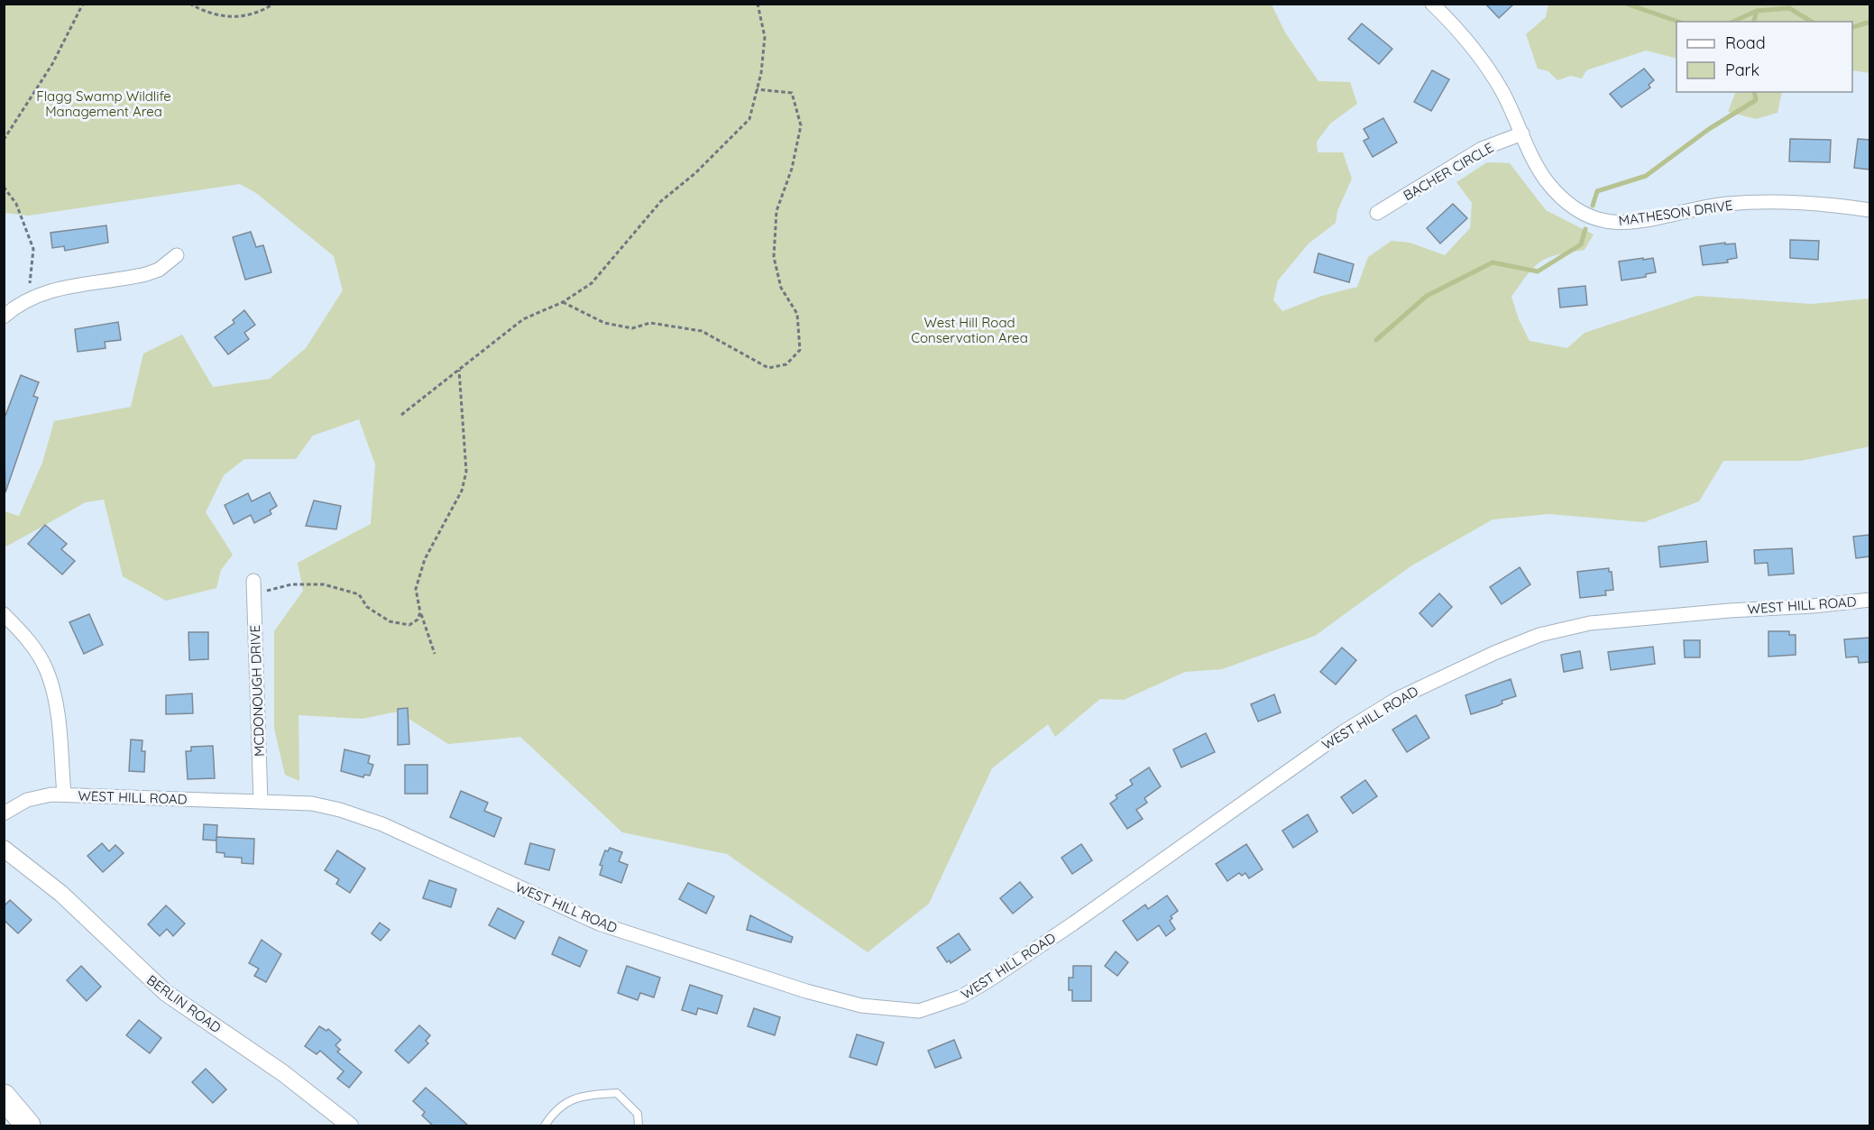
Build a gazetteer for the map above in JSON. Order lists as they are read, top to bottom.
{
  "streets": {
    "street": [
      "BACHER CIRCLE",
      "MATHESON DRIVE",
      "WEST HILL ROAD",
      "MCDONOUGH DRIVE",
      "BERLIN ROAD"
    ]
  },
  "crossings": [
    ["BACHER CIRCLE", "MATHESON DRIVE"],
    ["WEST HILL ROAD", "MCDONOUGH DRIVE"]
  ],
  "parks": ["Flagg Swamp Wildlife Management Area", "West Hill Road Conservation Area"],
  "legend": ["Road", "Park"]
}
